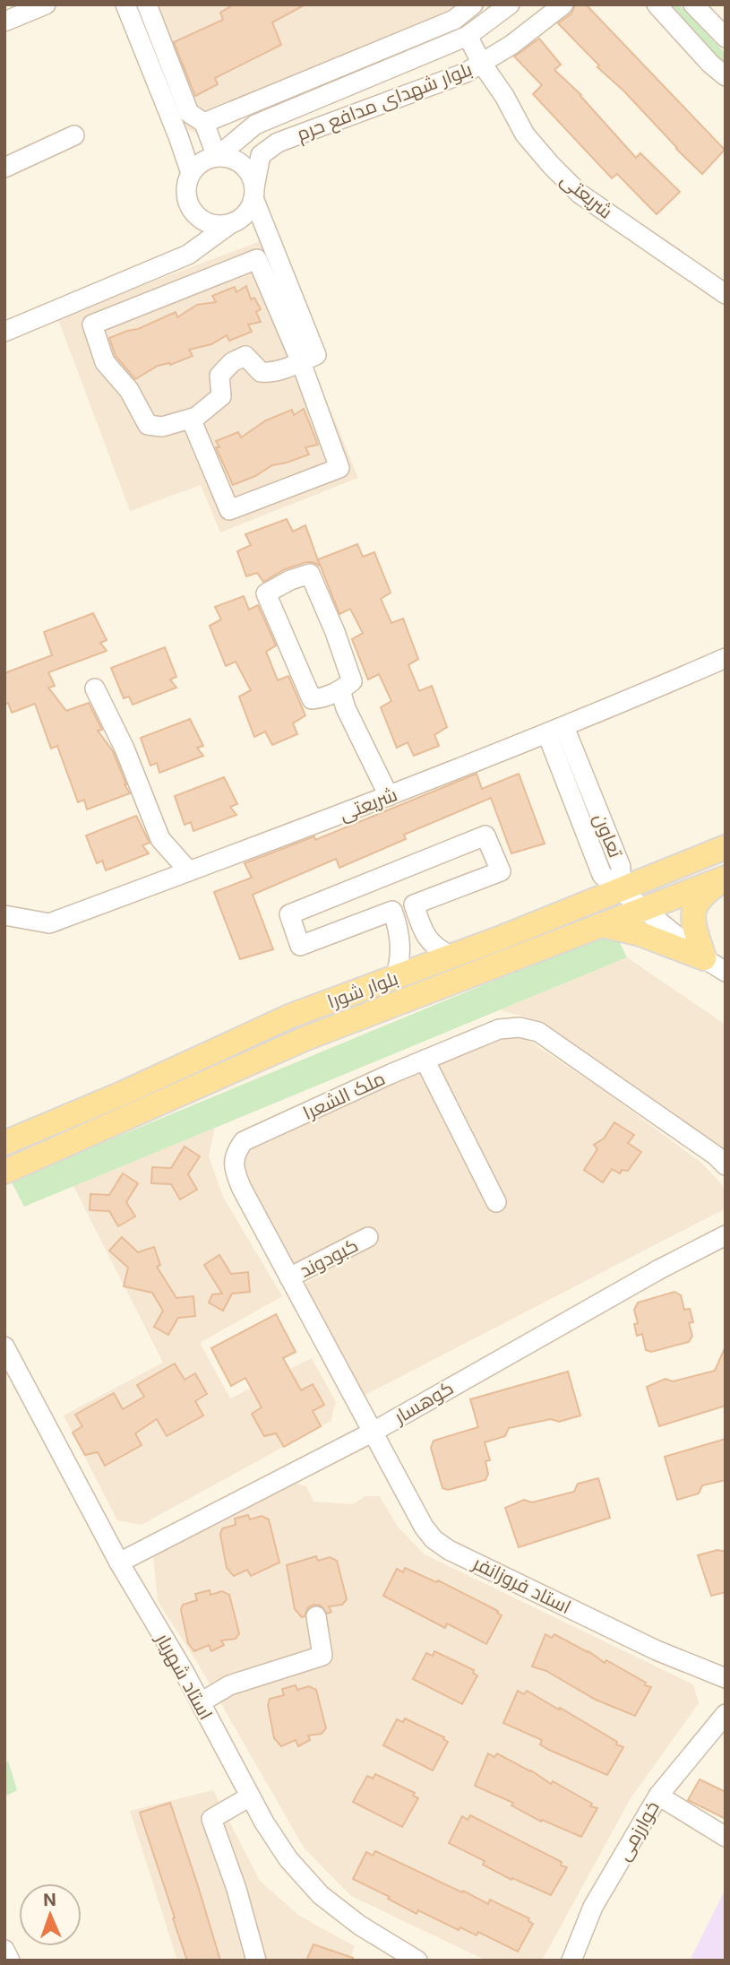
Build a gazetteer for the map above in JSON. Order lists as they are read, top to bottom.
{
  "streets": {
    "main road": ["بلوار شورا"],
    "street": [
      "بلوار شهدای مدافع حرم",
      "شریعتی",
      "تعاون",
      "ملک الشعرا",
      "کبودوند",
      "کوهسار",
      "استاد فروزانفر",
      "استاد شهریار",
      "خوارزمی"
    ]
  },
  "crossings": [
    ["بلوار شهدای مدافع حرم", "شریعتی"],
    ["شریعتی", "تعاون"],
    ["تعاون", "بلوار شورا"],
    ["ملک الشعرا", "کبودوند"],
    ["ملک الشعرا", "کوهسار"],
    ["ملک الشعرا", "استاد فروزانفر"],
    ["کوهسار", "استاد فروزانفر"],
    ["کوهسار", "استاد شهریار"]
  ],
  "north": "top"
}
